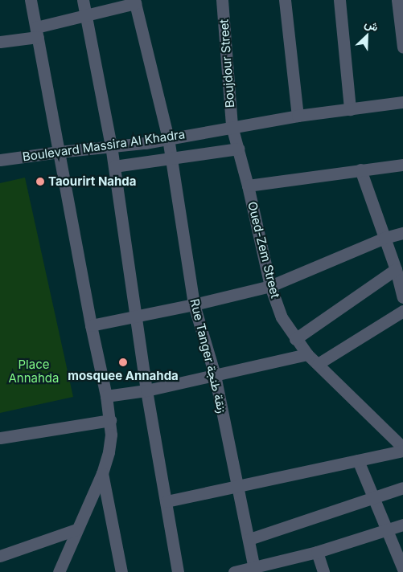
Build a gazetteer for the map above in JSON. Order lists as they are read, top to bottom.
{
  "streets": {
    "street": [
      "Boujdour Street",
      "Boulevard Massira Al Khadra",
      "Oued-Zem Street",
      "Rue Tanger زنقة طنجة"
    ]
  },
  "crossings": [
    ["Boujdour Street", "Boulevard Massira Al Khadra"],
    ["Boujdour Street", "Oued-Zem Street"],
    ["Boulevard Massira Al Khadra", "Oued-Zem Street"],
    ["Boulevard Massira Al Khadra", "Rue Tanger زنقة طنجة"]
  ],
  "parks": ["Place Annahda"],
  "places": ["Taourirt Nahda", "mosquee Annahda"],
  "north": "top right"
}
